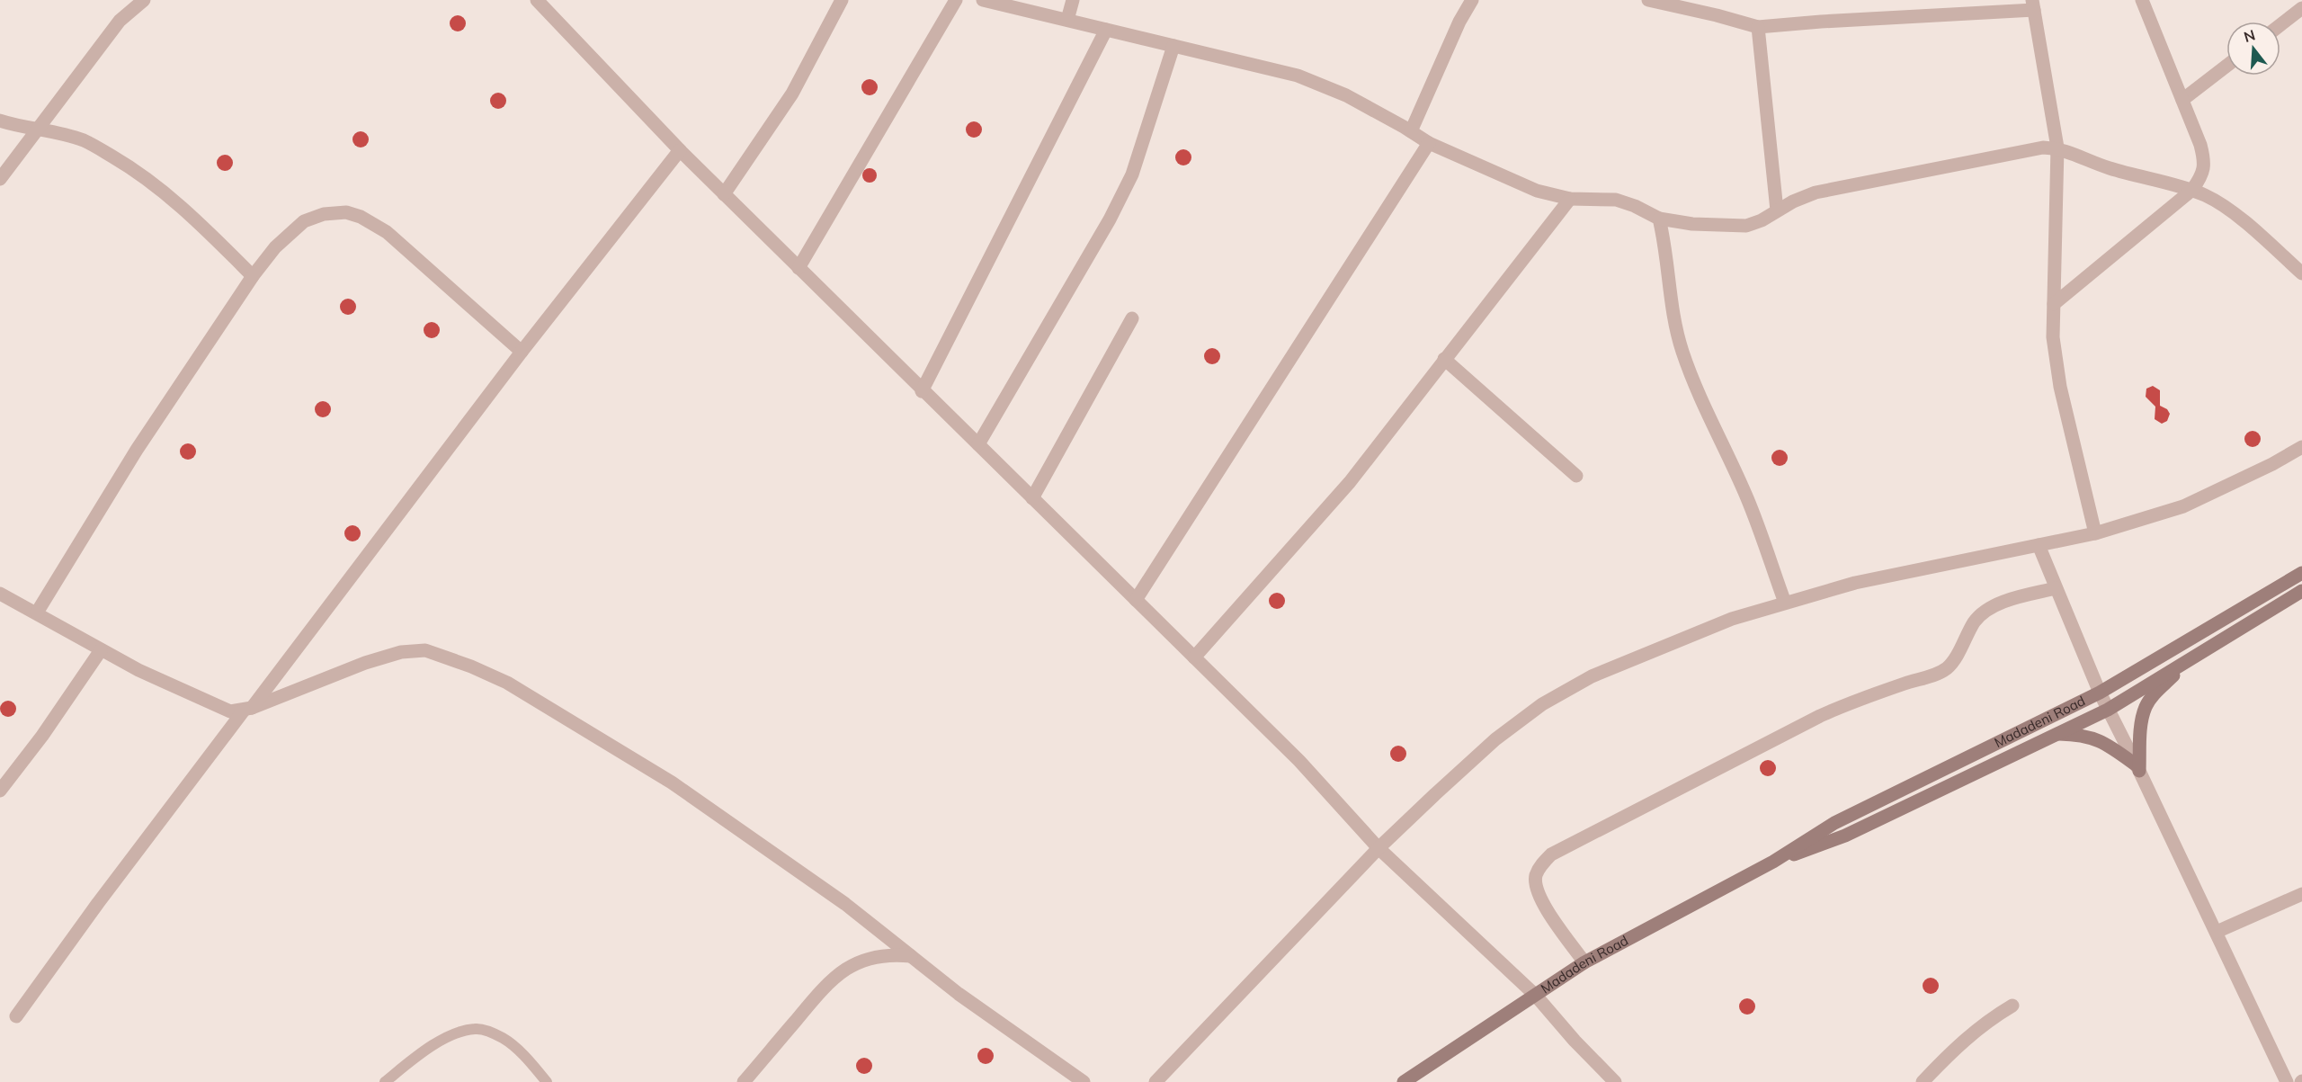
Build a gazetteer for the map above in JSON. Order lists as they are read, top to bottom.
{
  "streets": {
    "street": ["Madadeni Road"]
  },
  "north": "top"
}
